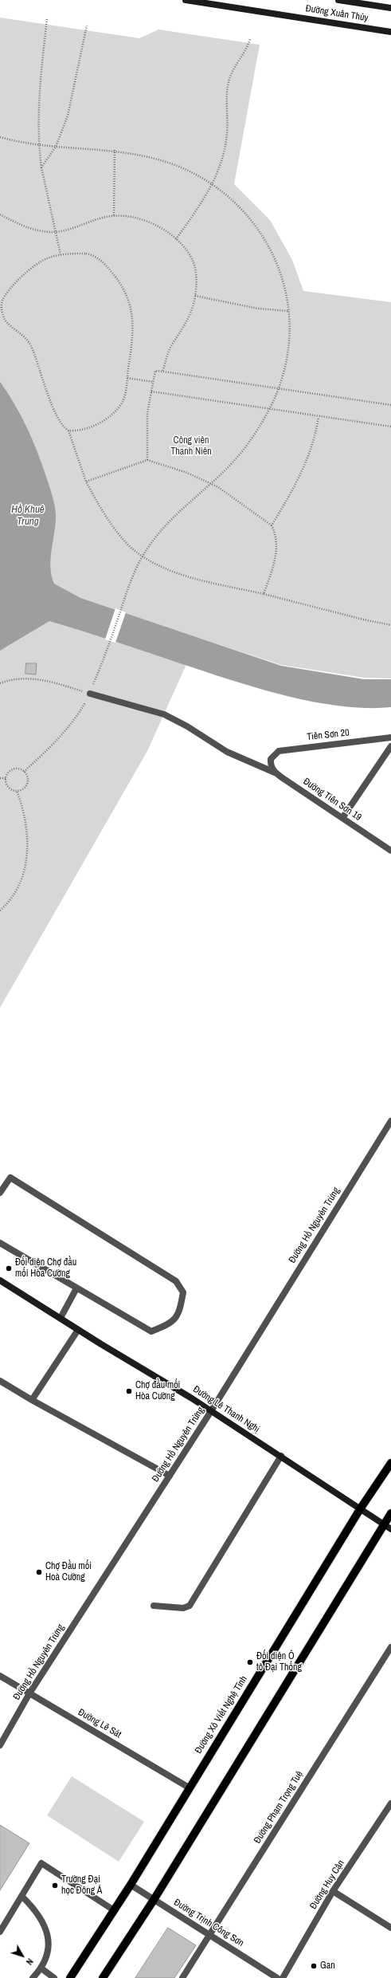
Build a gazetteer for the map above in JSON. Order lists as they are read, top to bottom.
{
  "streets": {
    "main road": ["Đường Xuân Thủy", "Đường Lê Thanh Nghị", "Đường Xô Viết Nghệ Tĩnh"],
    "street": [
      "Tiên Sơn 20",
      "Đường Tiên Sơn 19",
      "Đường Hồ Nguyên Trừng",
      "Đường Lê Sát",
      "Đường Phạm Trọng Tuệ",
      "Đường Huy Cận",
      "Đường Trịnh Công Sơn"
    ]
  },
  "crossings": [
    ["Tiên Sơn 20", "Đường Tiên Sơn 19"],
    ["Đường Hồ Nguyên Trừng", "Đường Lê Thanh Nghị"],
    ["Đường Hồ Nguyên Trừng", "Đường Lê Sát"],
    ["Đường Lê Thanh Nghị", "Đường Xô Viết Nghệ Tĩnh"],
    ["Đường Xô Viết Nghệ Tĩnh", "Đường Lê Sát"],
    ["Đường Xô Viết Nghệ Tĩnh", "Đường Trịnh Công Sơn"],
    ["Đường Phạm Trọng Tuệ", "Đường Trịnh Công Sơn"]
  ],
  "water": ["Hồ Khuê Trung"],
  "parks": ["Công viên Thanh Niên"],
  "places": [
    "Đối diện Chợ đầu mối Hòa Cường",
    "Chợ đầu mối Hòa Cường",
    "Chợ Đầu mối Hoà Cường",
    "Đối diện Ô tô Đại Thống",
    "Trường Đại học Đông Á",
    "Gan"
  ],
  "north": "bottom right"
}
